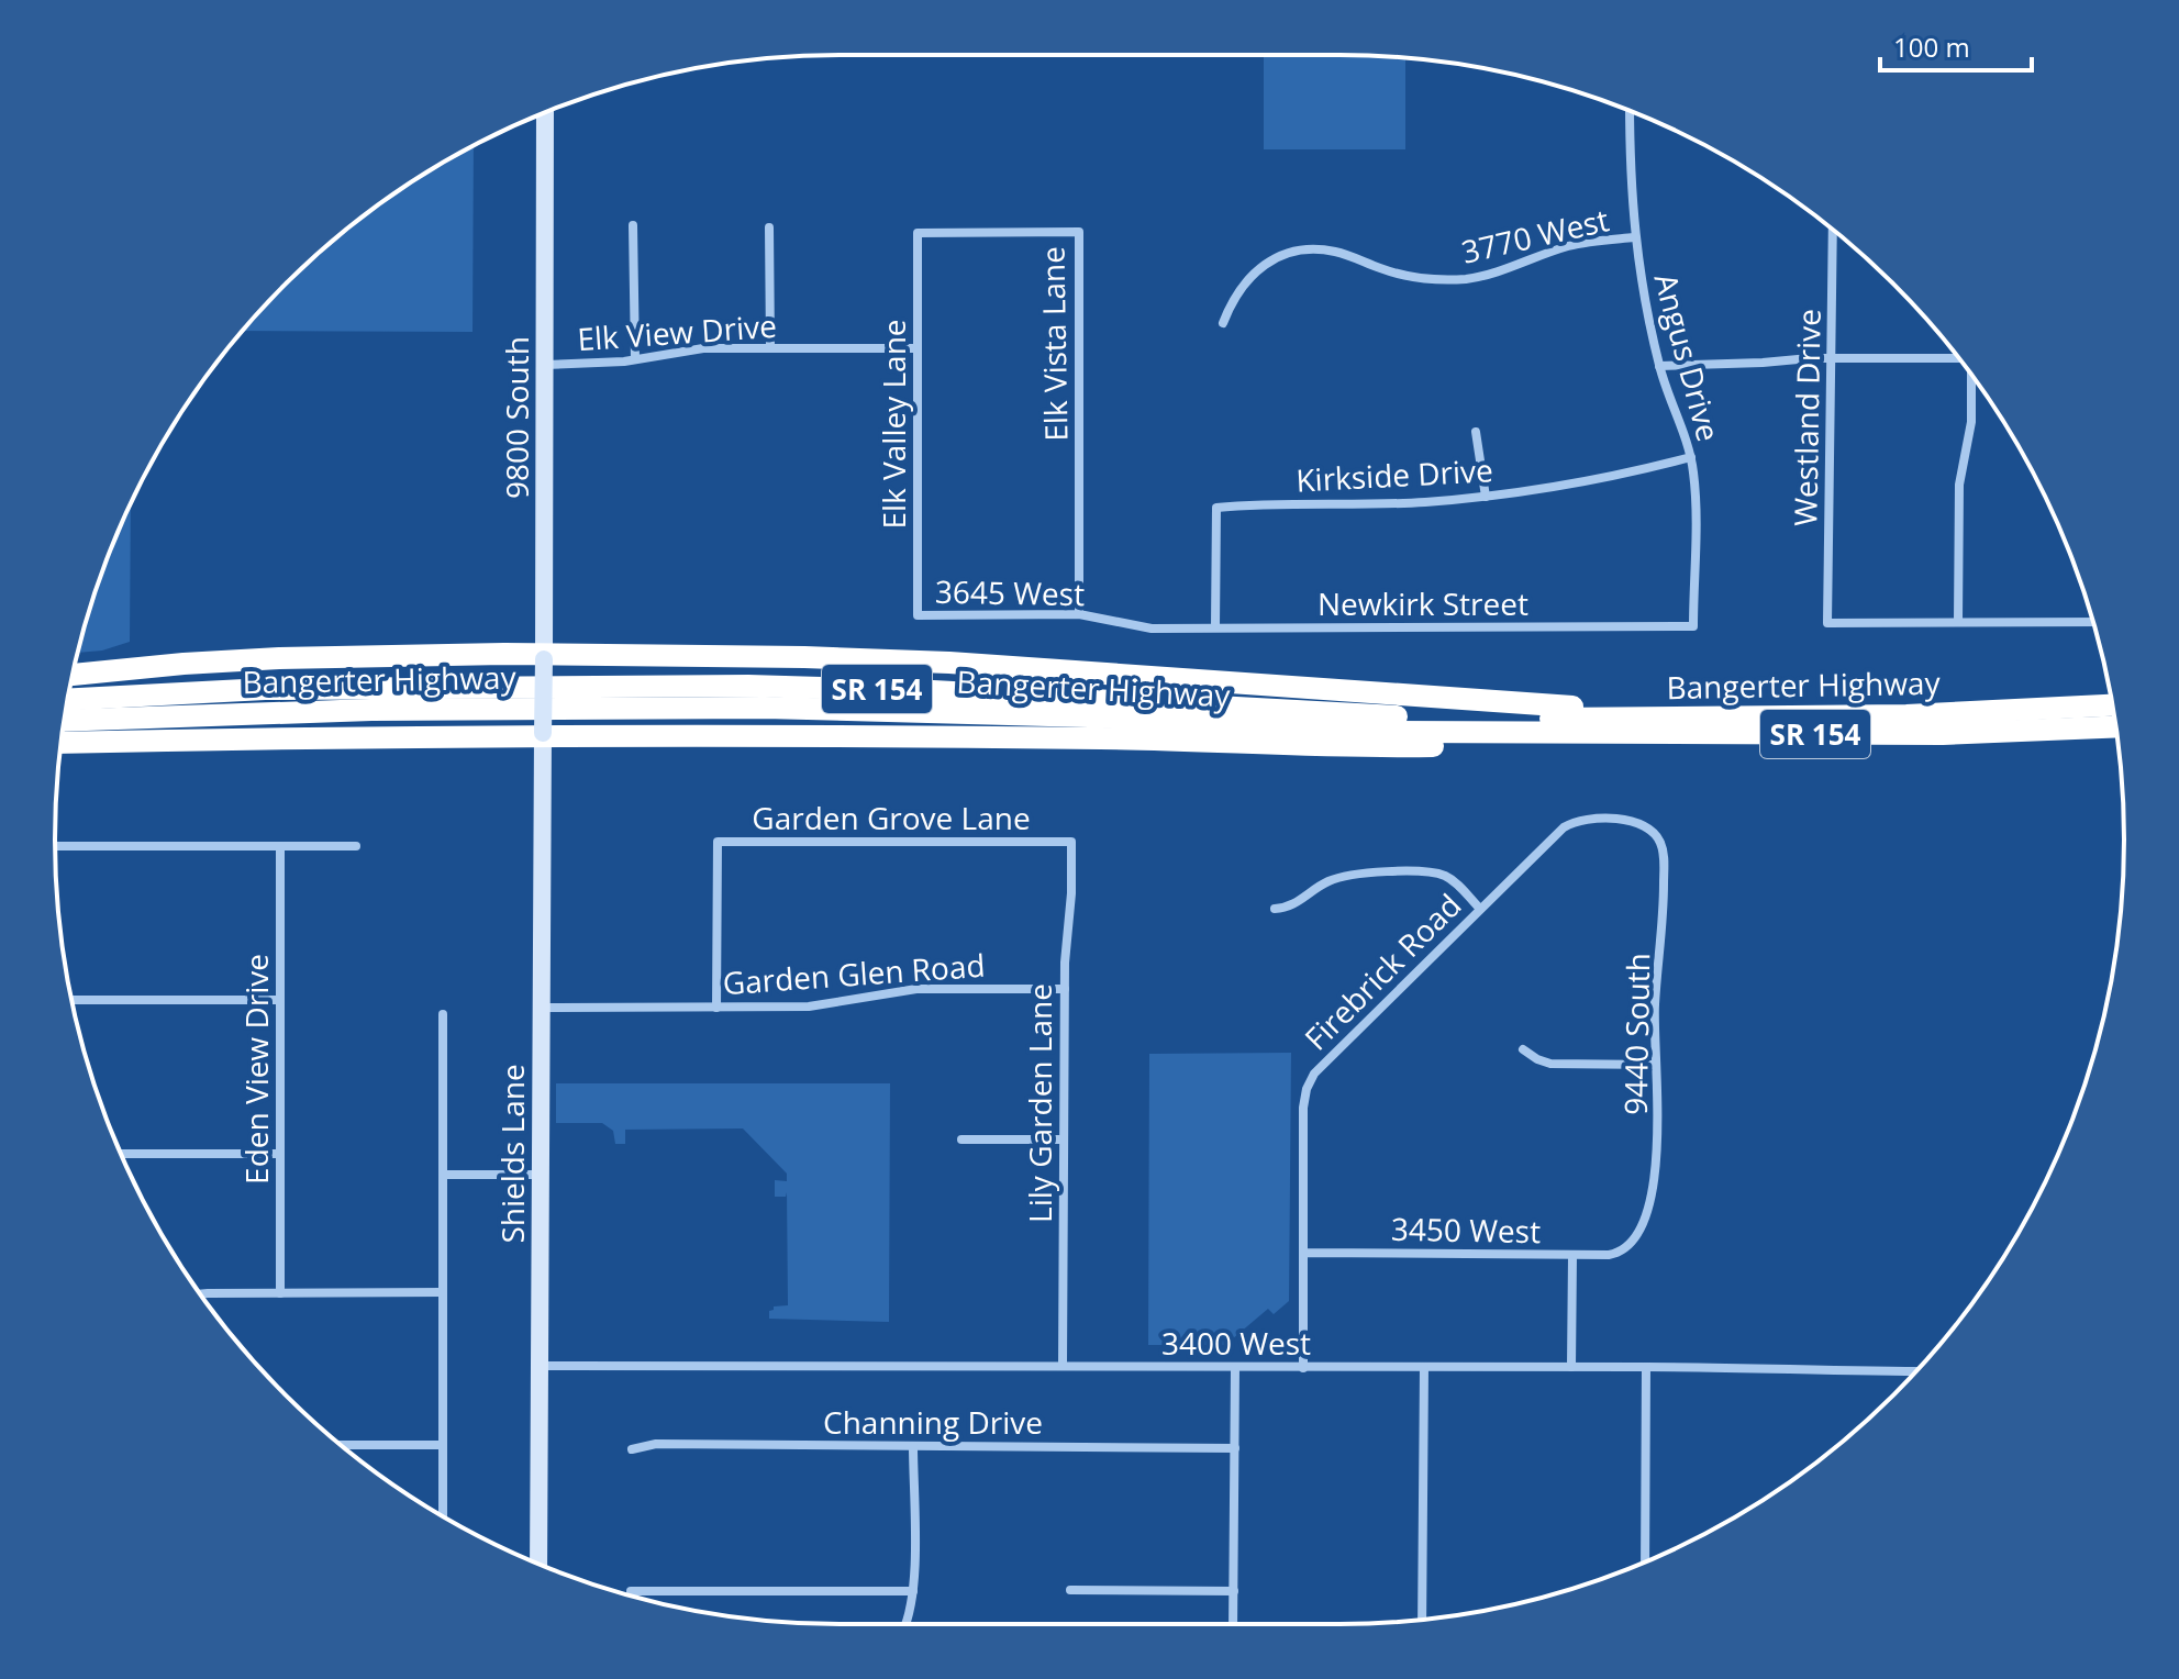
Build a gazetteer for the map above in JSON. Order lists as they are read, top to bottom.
{
  "streets": {
    "highway": ["Bangerter Highway", "SR 154"],
    "main road": ["9800 South", "Shields Lane"],
    "street": [
      "3770 West",
      "Elk View Drive",
      "Elk Vista Lane",
      "Angus Drive",
      "Westland Drive",
      "Elk Valley Lane",
      "Kirkside Drive",
      "3645 West",
      "Newkirk Street",
      "Garden Grove Lane",
      "Firebrick Road",
      "Garden Glen Road",
      "9440 South",
      "Eden View Drive",
      "Lily Garden Lane",
      "3450 West",
      "3400 West",
      "Channing Drive"
    ]
  },
  "crossings": [
    ["3770 West", "Angus Drive"],
    ["Elk View Drive", "9800 South"],
    ["Elk View Drive", "Elk Valley Lane"],
    ["Elk Vista Lane", "Elk Valley Lane"],
    ["Elk Vista Lane", "3645 West"],
    ["Angus Drive", "Kirkside Drive"],
    ["Angus Drive", "Newkirk Street"],
    ["9800 South", "Shields Lane"],
    ["Elk Valley Lane", "3645 West"],
    ["Kirkside Drive", "Newkirk Street"],
    ["3645 West", "Newkirk Street"],
    ["Garden Grove Lane", "Garden Glen Road"],
    ["Garden Grove Lane", "Lily Garden Lane"],
    ["Firebrick Road", "9440 South"],
    ["Firebrick Road", "3450 West"],
    ["Firebrick Road", "3400 West"],
    ["Garden Glen Road", "Lily Garden Lane"],
    ["Garden Glen Road", "Shields Lane"],
    ["9440 South", "3450 West"],
    ["Lily Garden Lane", "3400 West"],
    ["Shields Lane", "3400 West"]
  ],
  "scale_bar": "100 m"
}
